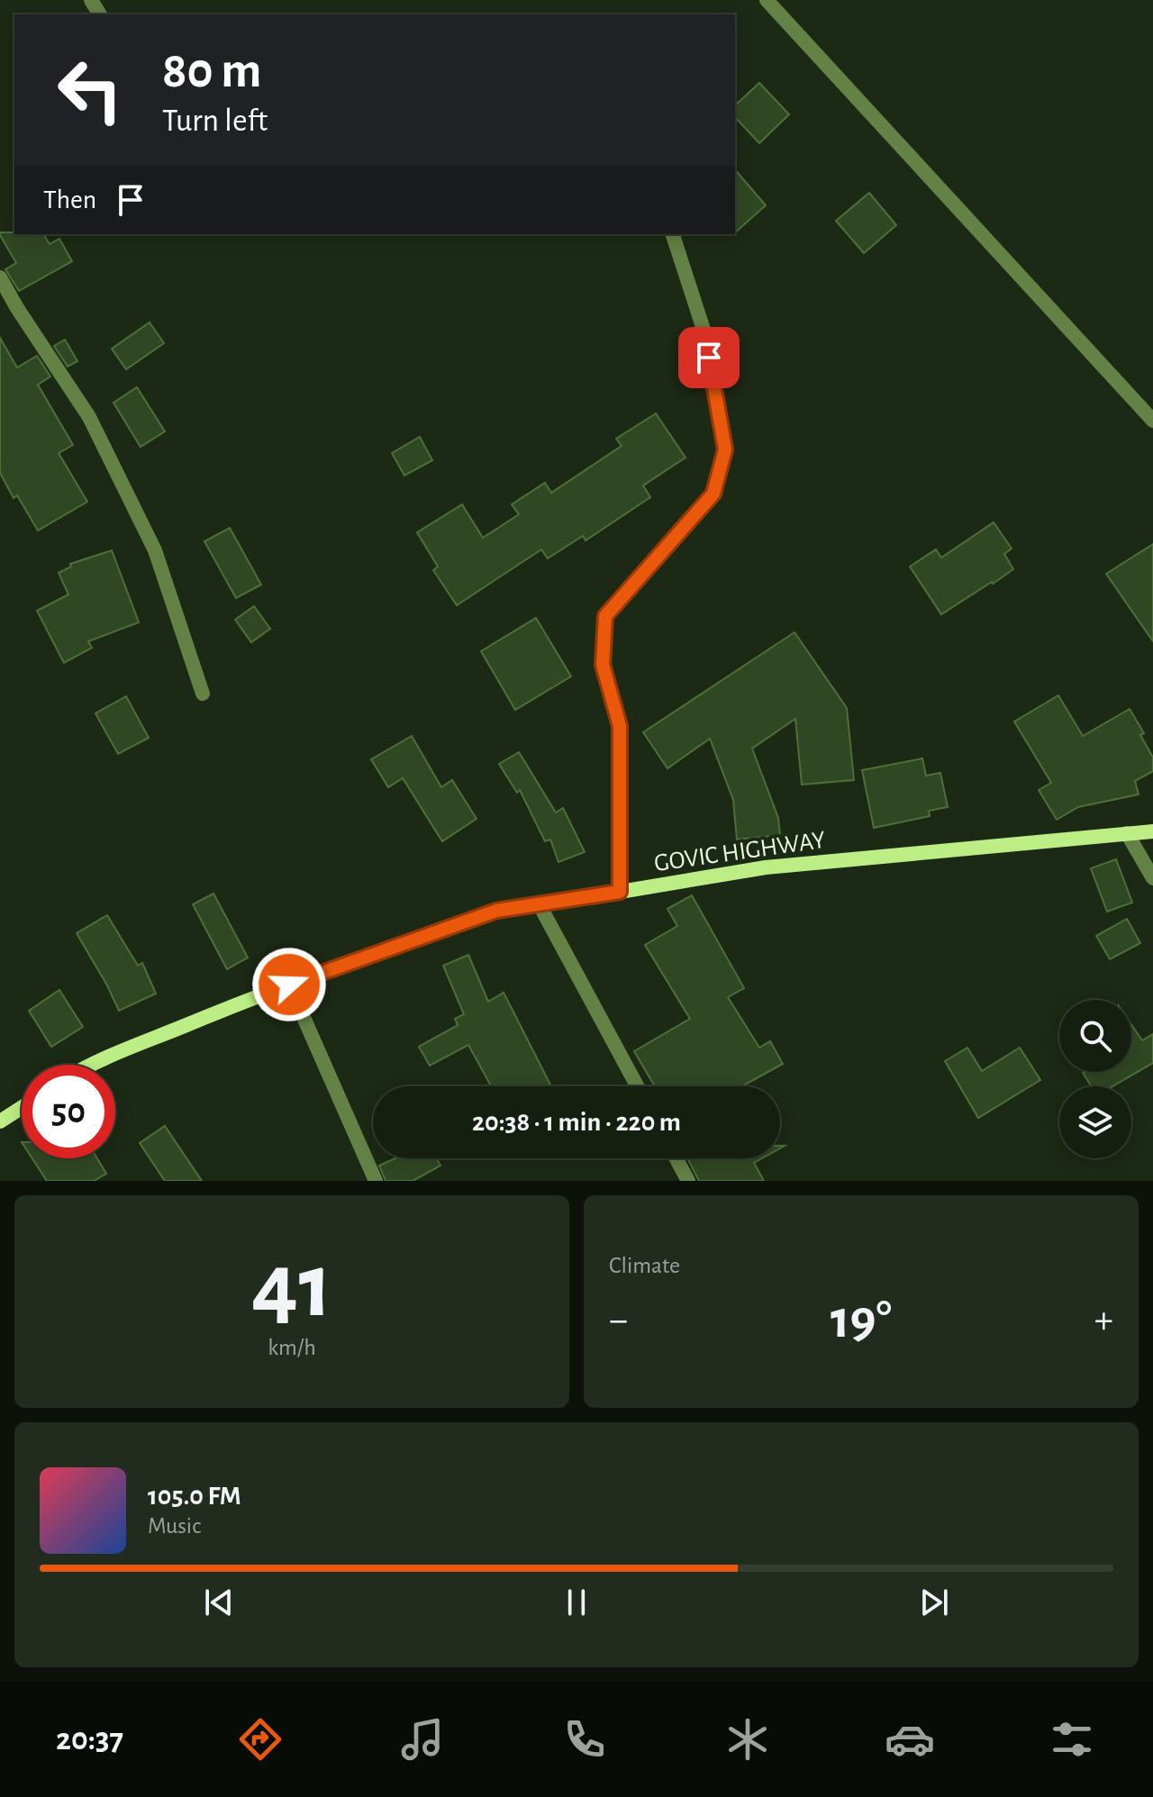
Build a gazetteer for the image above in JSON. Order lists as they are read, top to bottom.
{
  "streets": {
    "main road": ["GOVIC HIGHWAY"]
  },
  "page": {
    "turn": ["80 m", "Turn left"],
    "then": "Then",
    "limit": "50",
    "trip": "20:38 · 1 min · 220 m",
    "tile": [
      ["41", "km/h"],
      "Climate"
    ],
    "heat": ["−", "19°", "+"],
    "song": ["105.0 FM", "Music"],
    "tabs": "20:37"
  }
}
